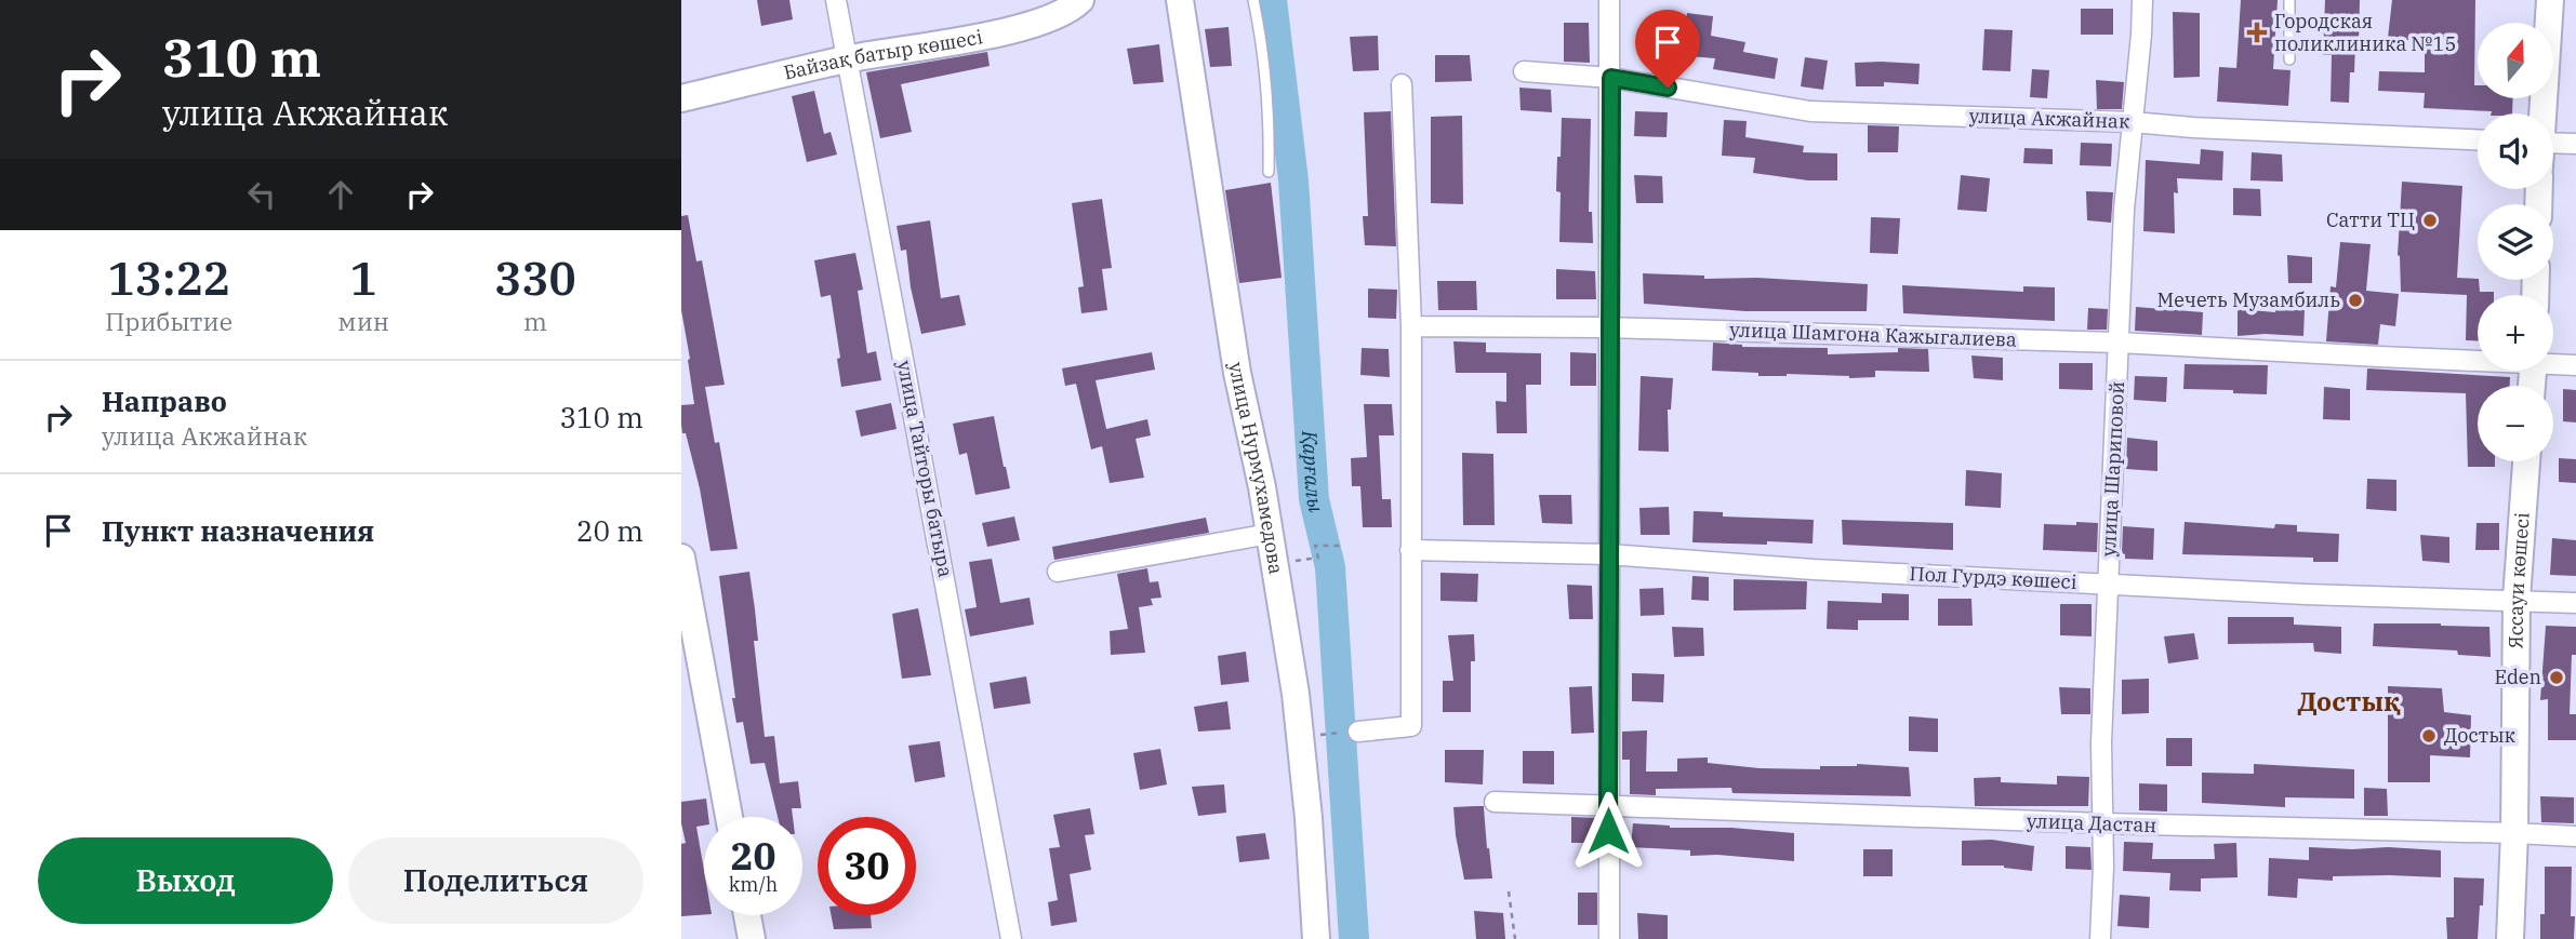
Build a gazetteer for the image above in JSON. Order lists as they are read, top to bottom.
{
  "streets": {
    "street": [
      "Байзақ батыр көшесі",
      "улица Акжайнак",
      "улица Шамгона Кажыгалиева",
      "улица Тайторы батыра",
      "улица Нурмухамедова",
      "улица Шариповой",
      "Пол Гурдэ көшесі",
      "Яссауи көшесі",
      "улица Дастан"
    ]
  },
  "crossings": [
    ["Байзақ батыр көшесі", "улица Тайторы батыра"],
    ["улица Акжайнак", "улица Шариповой"],
    ["улица Шамгона Кажыгалиева", "улица Шариповой"],
    ["улица Шариповой", "Пол Гурдэ көшесі"],
    ["улица Шариповой", "улица Дастан"],
    ["Пол Гурдэ көшесі", "Яссауи көшесі"],
    ["Яссауи көшесі", "улица Дастан"]
  ],
  "districts": ["Достық"],
  "water": ["Қарғалы"],
  "places": {
    "health": ["Городская поликлиника №15"],
    "other": [
      "Сатти ТЦ",
      "Мечеть Музамбиль",
      "Eden",
      "Достык"
    ]
  },
  "north": "top",
  "page": {
    "turn": ["310 m", "улица Акжайнак"],
    "map_buttons": ["+", "−"],
    "eta": [
      "13:22",
      "Прибытие",
      "1",
      "мин",
      "330",
      "m"
    ],
    "list": [
      {
        "name": "Направо",
        "note": "улица Акжайнак",
        "value": "310 m"
      },
      {
        "name": "Пункт назначения",
        "value": "20 m"
      }
    ],
    "speed": "20 km/h",
    "limit": "30",
    "buttons": ["Выход", "Поделиться"]
  }
}
